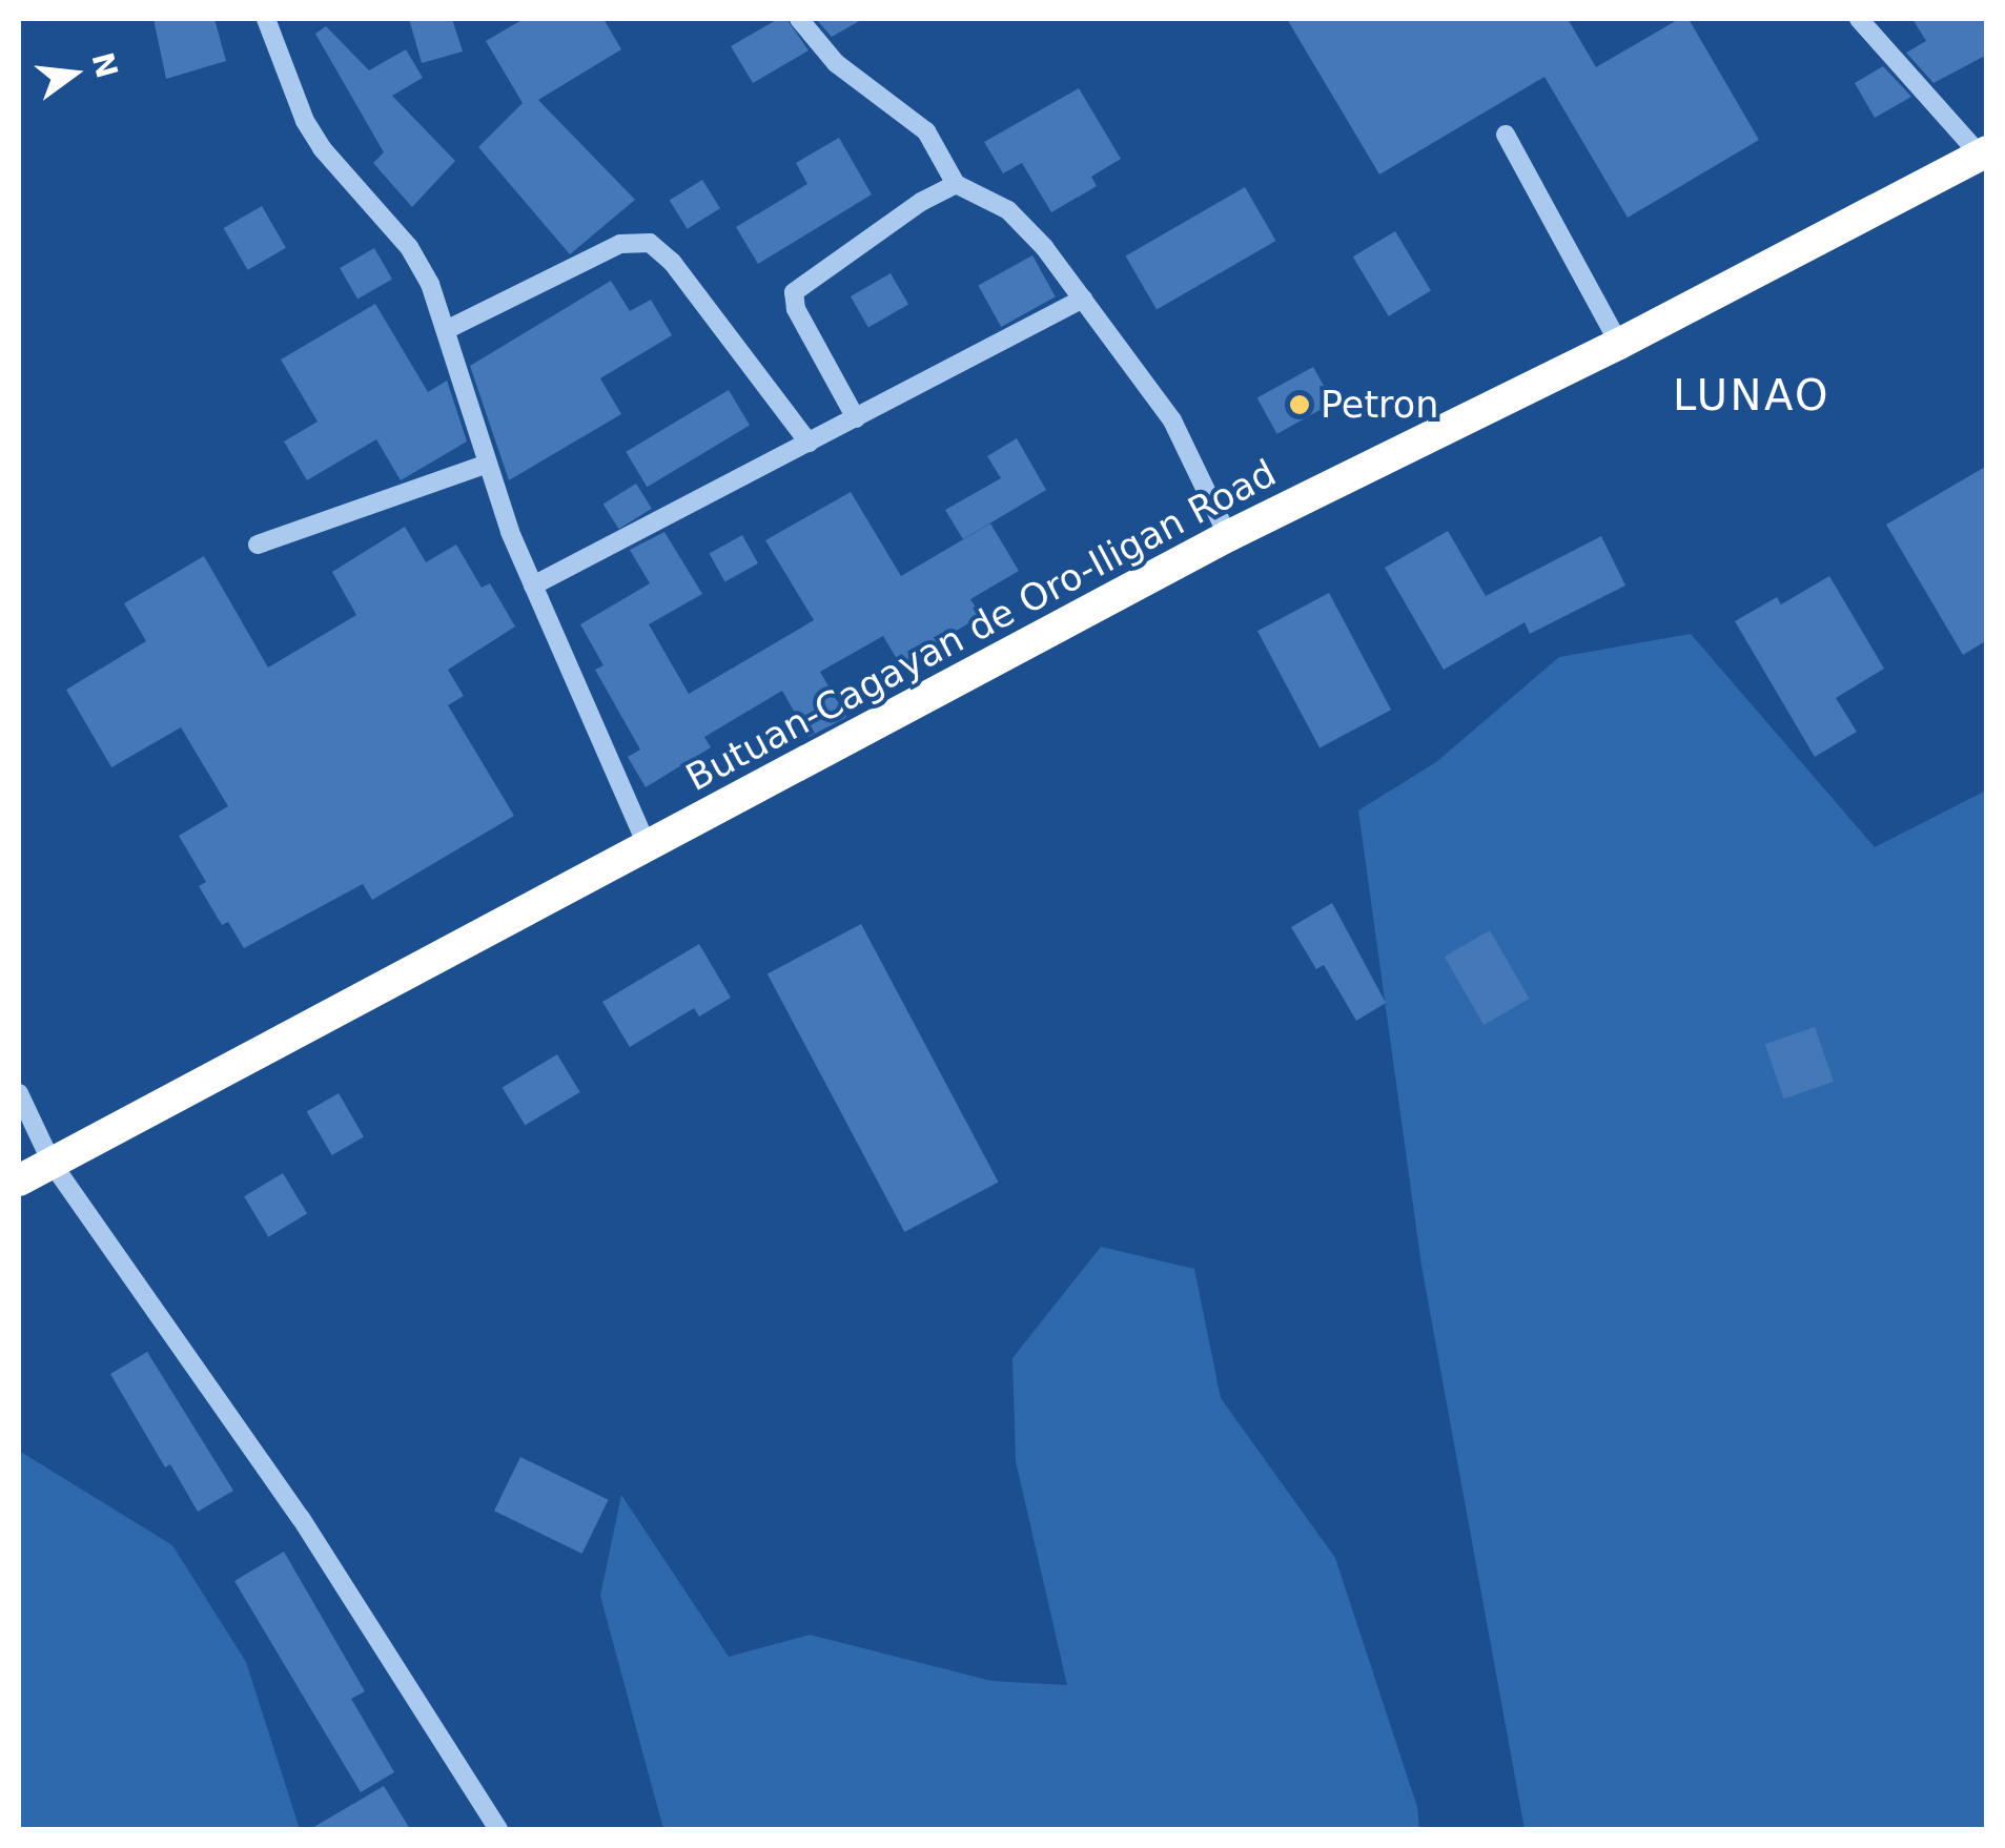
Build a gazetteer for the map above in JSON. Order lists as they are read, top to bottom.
{
  "streets": {
    "highway": ["Butuan-Cagayan de Oro-Iligan Road"]
  },
  "districts": ["LUNAO"],
  "places": ["Petron"],
  "north": "right"
}
